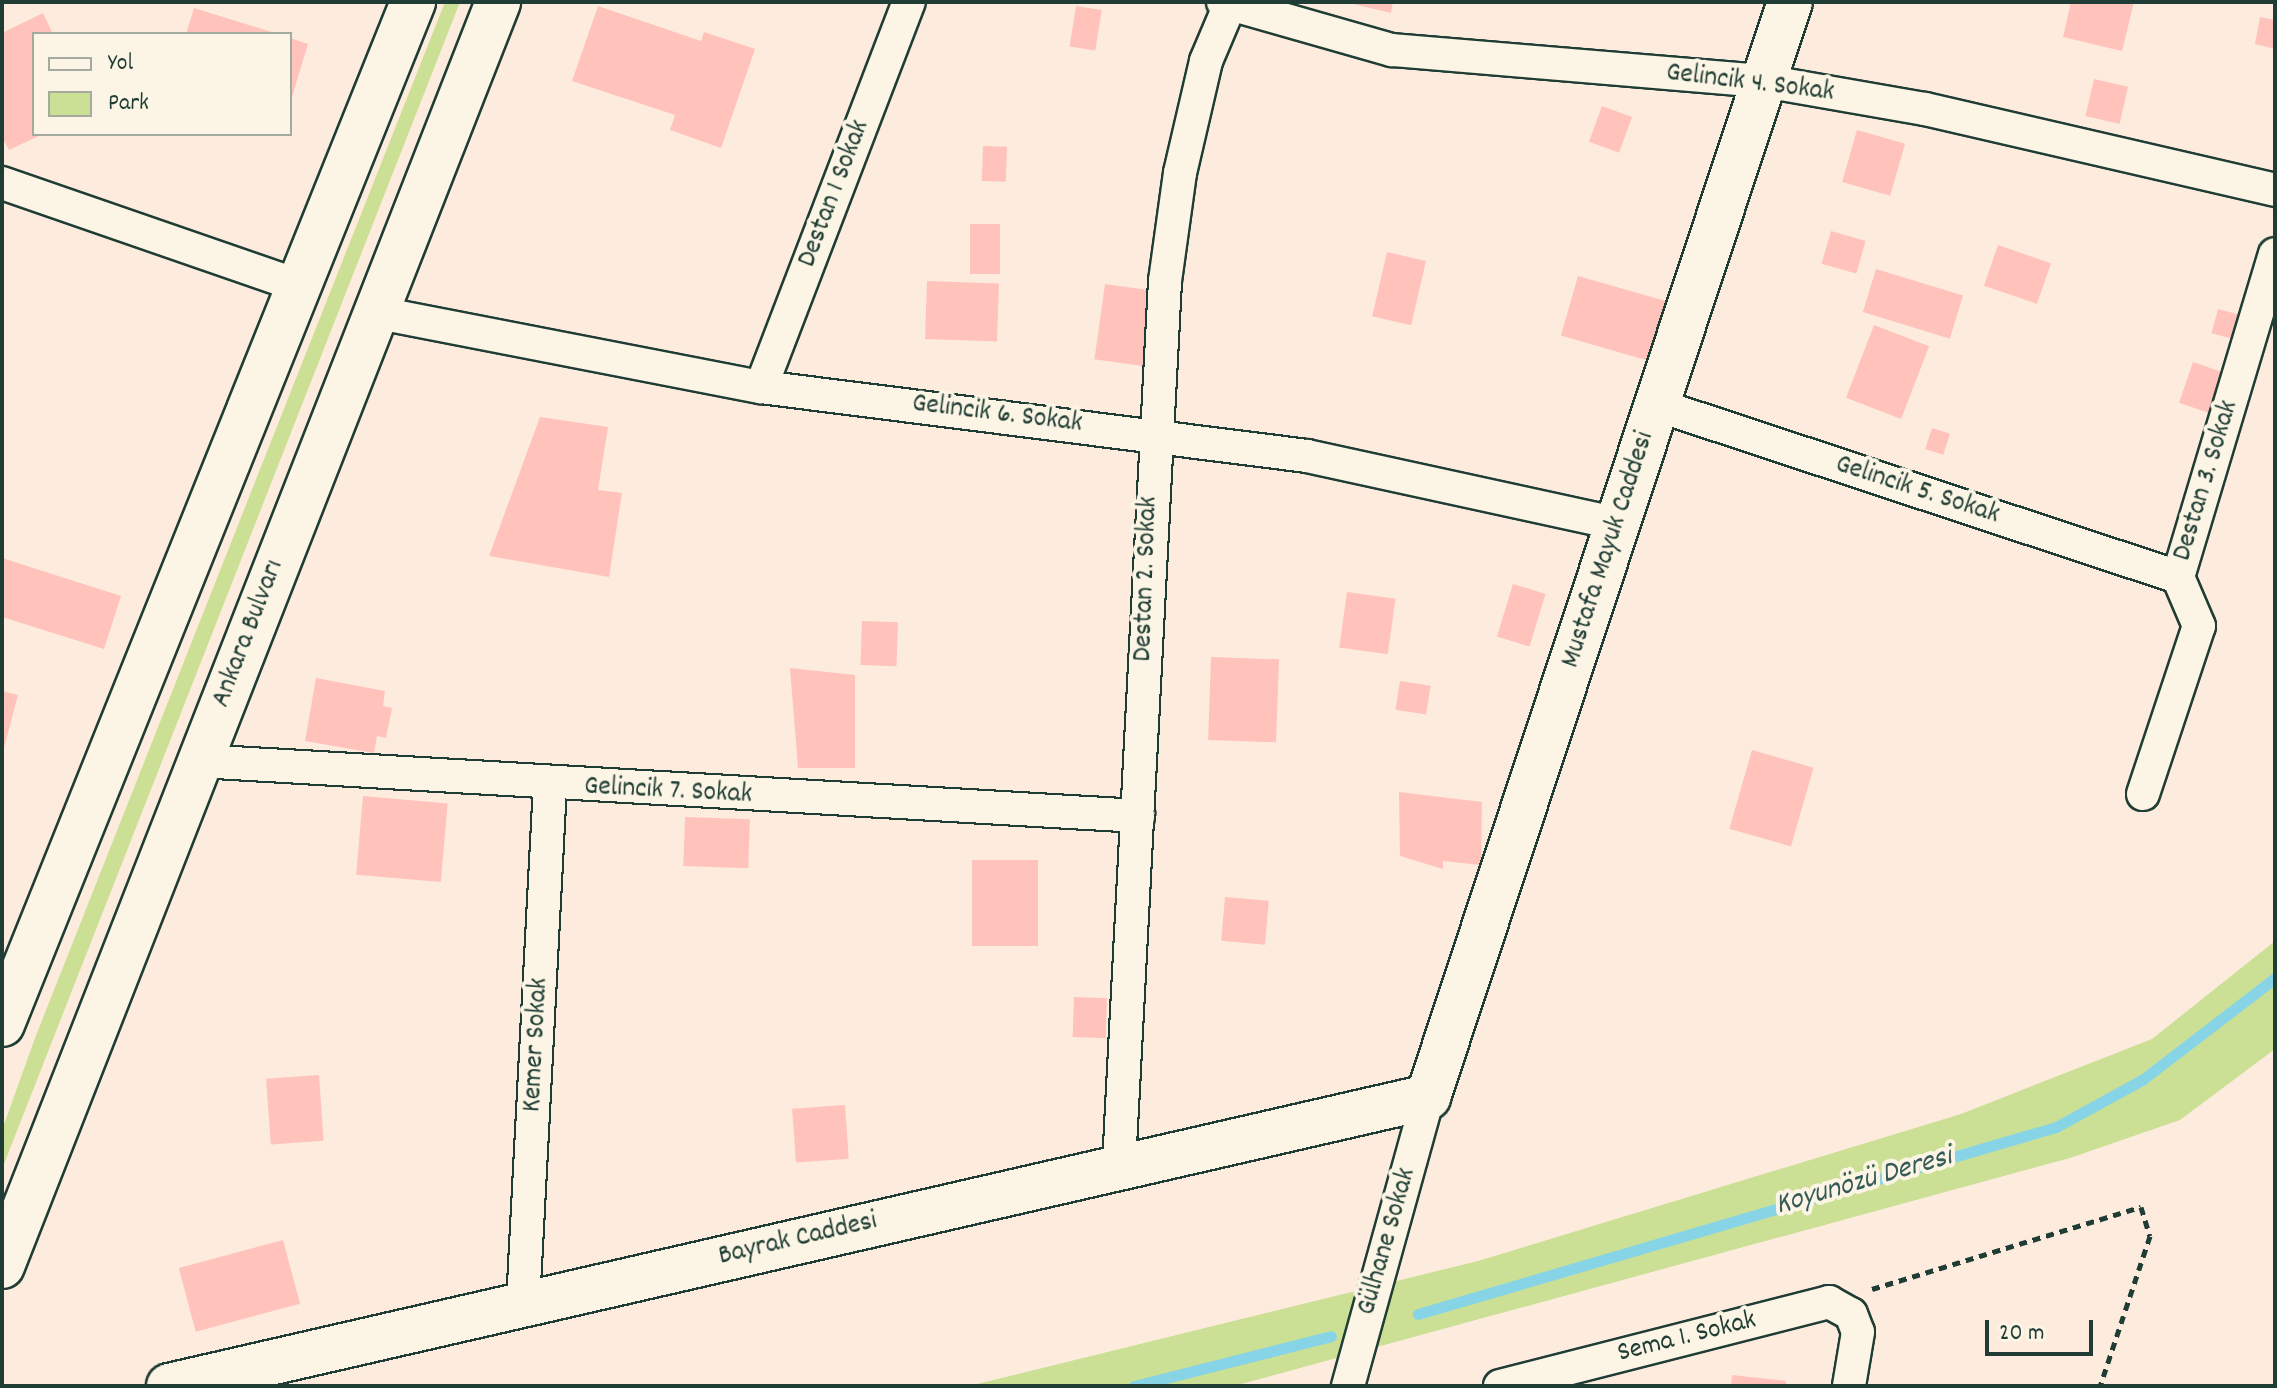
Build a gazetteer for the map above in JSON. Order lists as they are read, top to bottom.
{
  "streets": {
    "main road": ["Mustafa Mayuk Caddesi", "Ankara Bulvarı", "Bayrak Caddesi"],
    "street": [
      "Gelincik 4. Sokak",
      "Destan 1 Sokak",
      "Gelincik 6. Sokak",
      "Destan 3. Sokak",
      "Gelincik 5. Sokak",
      "Destan 2. Sokak",
      "Gelincik 7. Sokak",
      "Kemer Sokak",
      "Gülhane Sokak",
      "Sema 1. Sokak"
    ]
  },
  "crossings": [
    ["Gelincik 4. Sokak", "Mustafa Mayuk Caddesi"],
    ["Gelincik 4. Sokak", "Destan 2. Sokak"],
    ["Destan 1 Sokak", "Gelincik 6. Sokak"],
    ["Gelincik 6. Sokak", "Mustafa Mayuk Caddesi"],
    ["Gelincik 6. Sokak", "Destan 2. Sokak"],
    ["Gelincik 6. Sokak", "Ankara Bulvarı"],
    ["Destan 3. Sokak", "Gelincik 5. Sokak"],
    ["Gelincik 5. Sokak", "Mustafa Mayuk Caddesi"],
    ["Mustafa Mayuk Caddesi", "Bayrak Caddesi"],
    ["Mustafa Mayuk Caddesi", "Gülhane Sokak"],
    ["Destan 2. Sokak", "Gelincik 7. Sokak"],
    ["Destan 2. Sokak", "Bayrak Caddesi"],
    ["Ankara Bulvarı", "Gelincik 7. Sokak"],
    ["Gelincik 7. Sokak", "Kemer Sokak"],
    ["Kemer Sokak", "Bayrak Caddesi"],
    ["Bayrak Caddesi", "Gülhane Sokak"]
  ],
  "water": ["Koyunözü Deresi"],
  "legend": ["Yol", "Park"],
  "scale_bar": "20 m"
}
